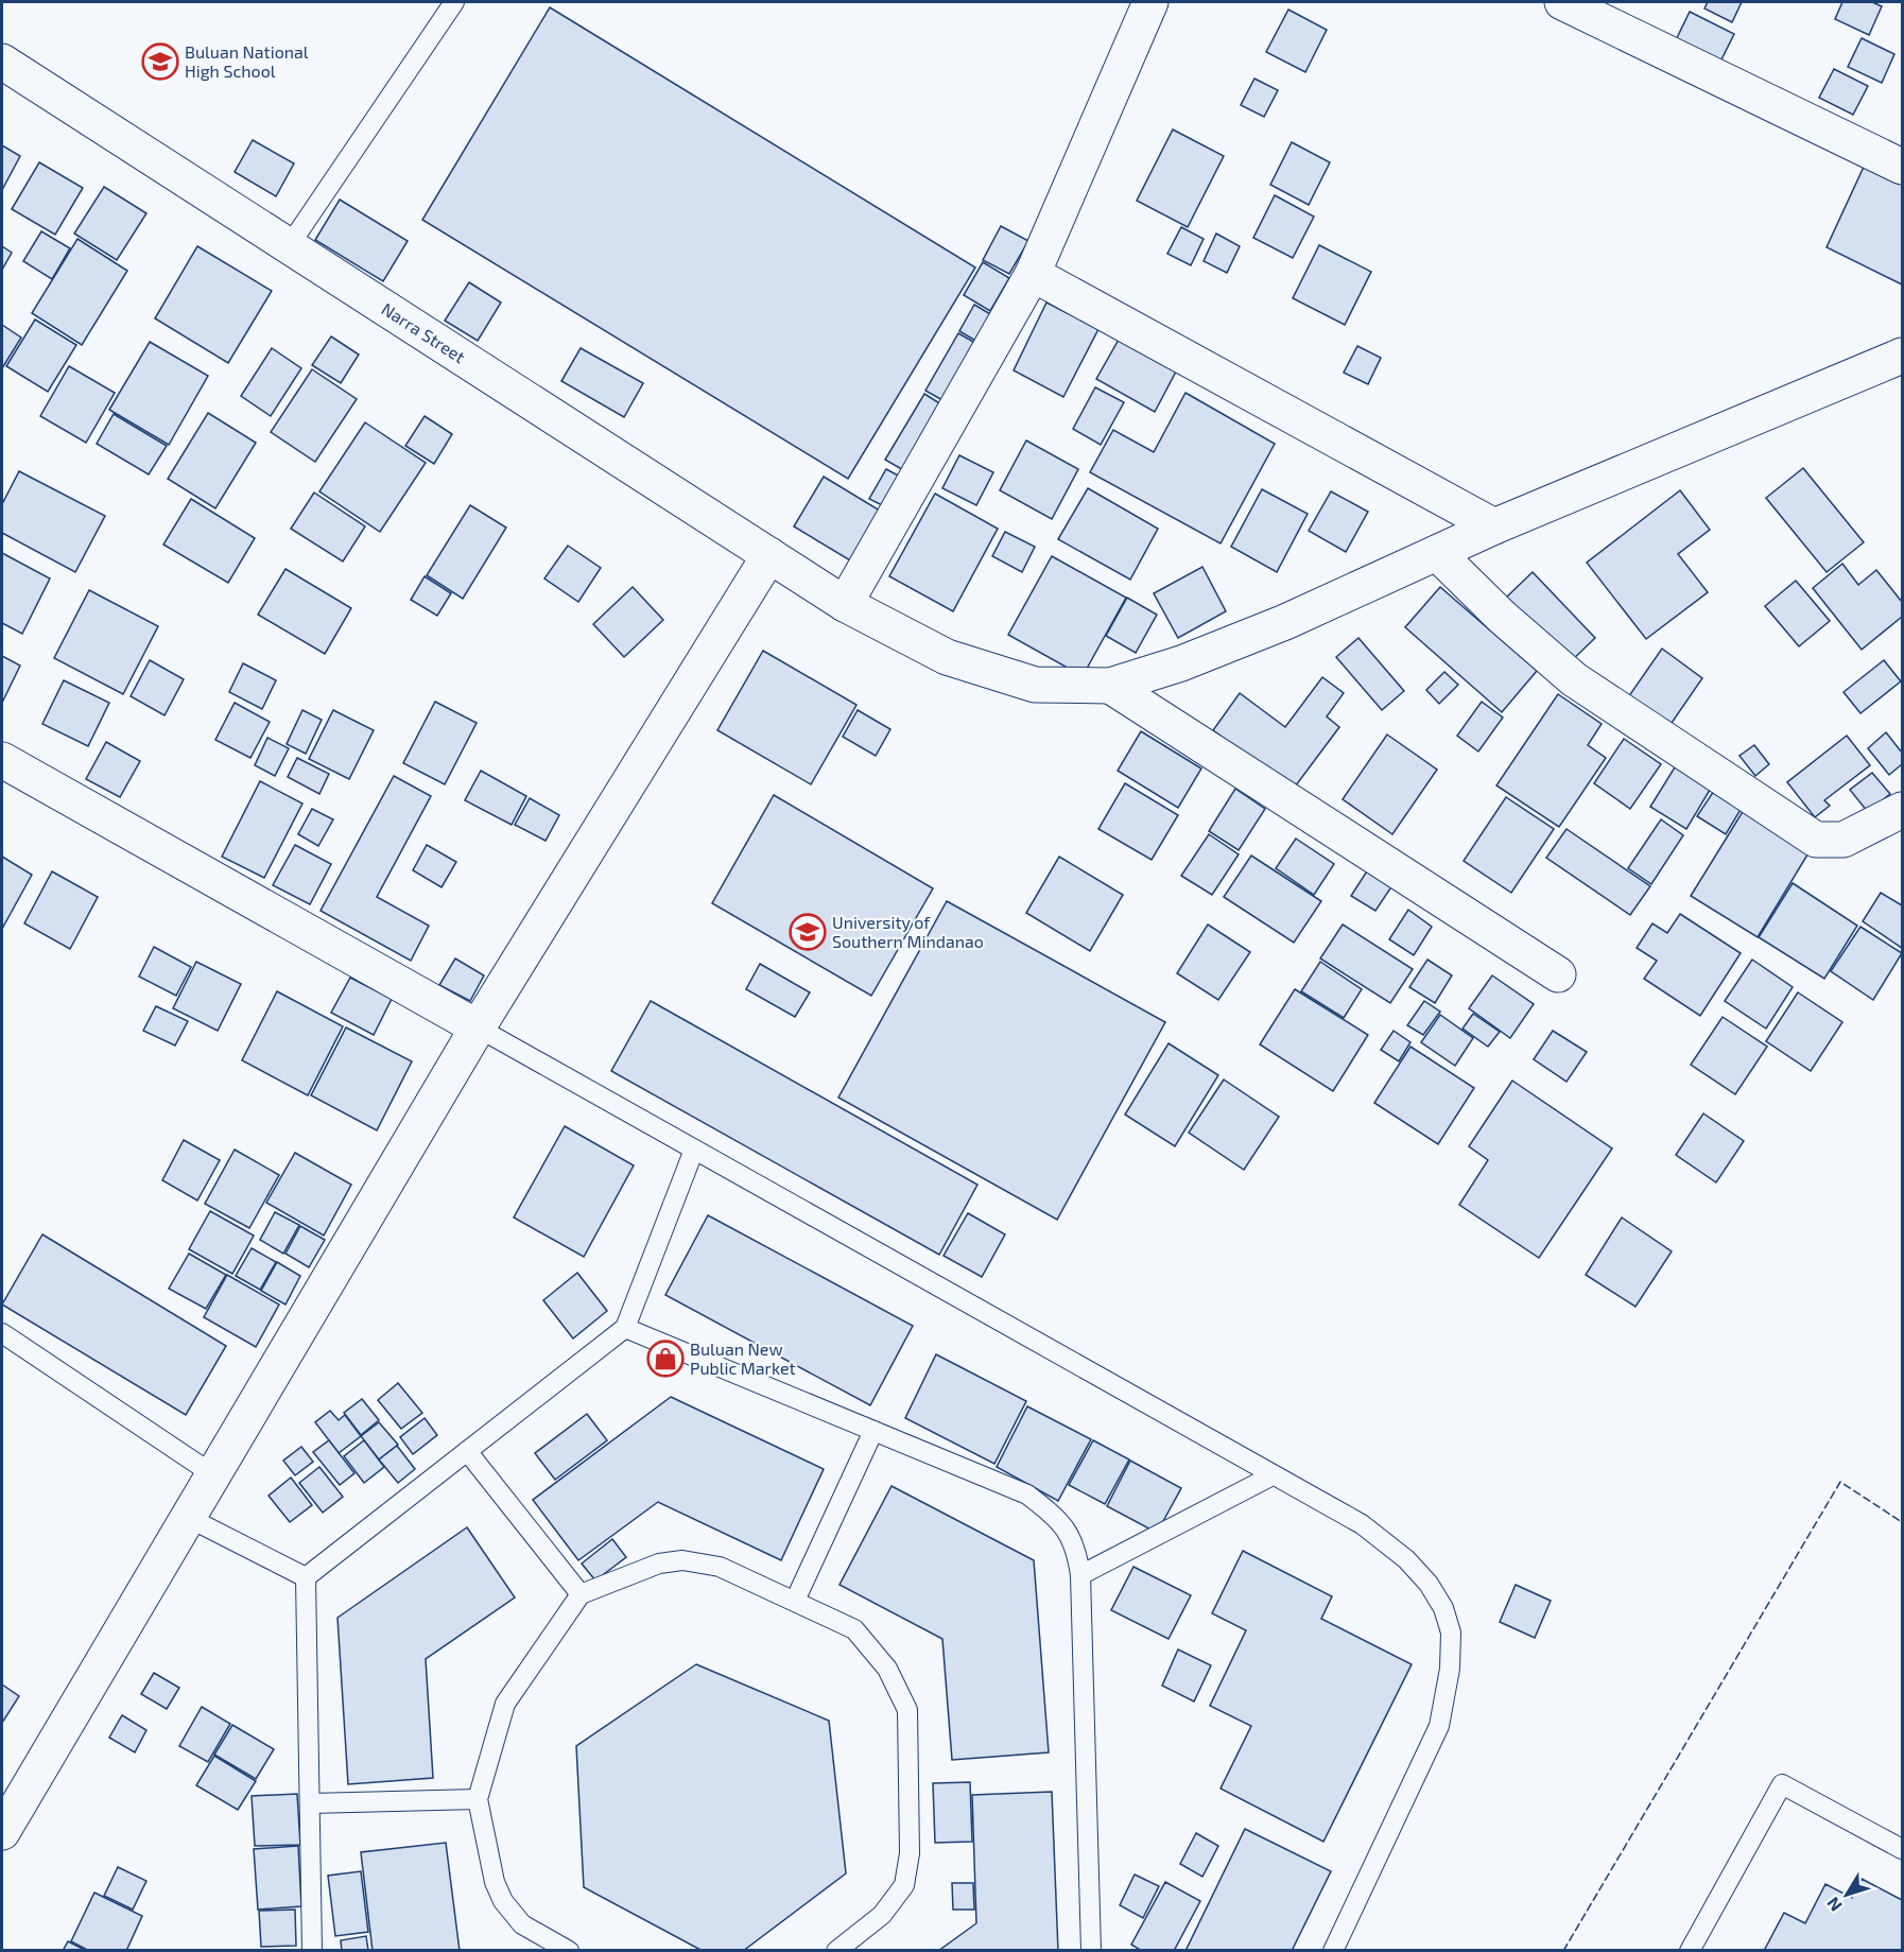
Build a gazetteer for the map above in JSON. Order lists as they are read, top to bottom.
{
  "streets": {
    "street": ["Narra Street"]
  },
  "places": {
    "school or university": ["Buluan National High School", "University of Southern Mindanao"],
    "shop": ["Buluan New Public Market"]
  },
  "north": "bottom left"
}
